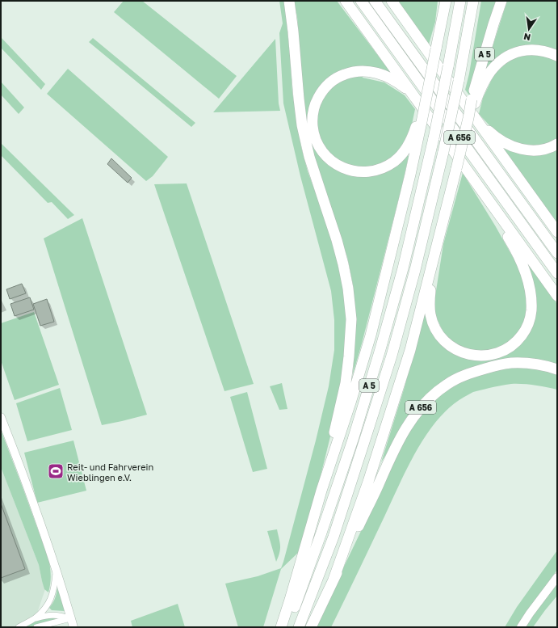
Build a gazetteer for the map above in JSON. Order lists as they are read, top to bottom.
{
  "streets": {
    "highway": ["A 5", "A 656"]
  },
  "crossings": [
    ["A 5", "A 656"]
  ],
  "places": {
    "sports": ["Reit- und Fahrverein Wieblingen e.V."]
  },
  "north": "bottom"
}
